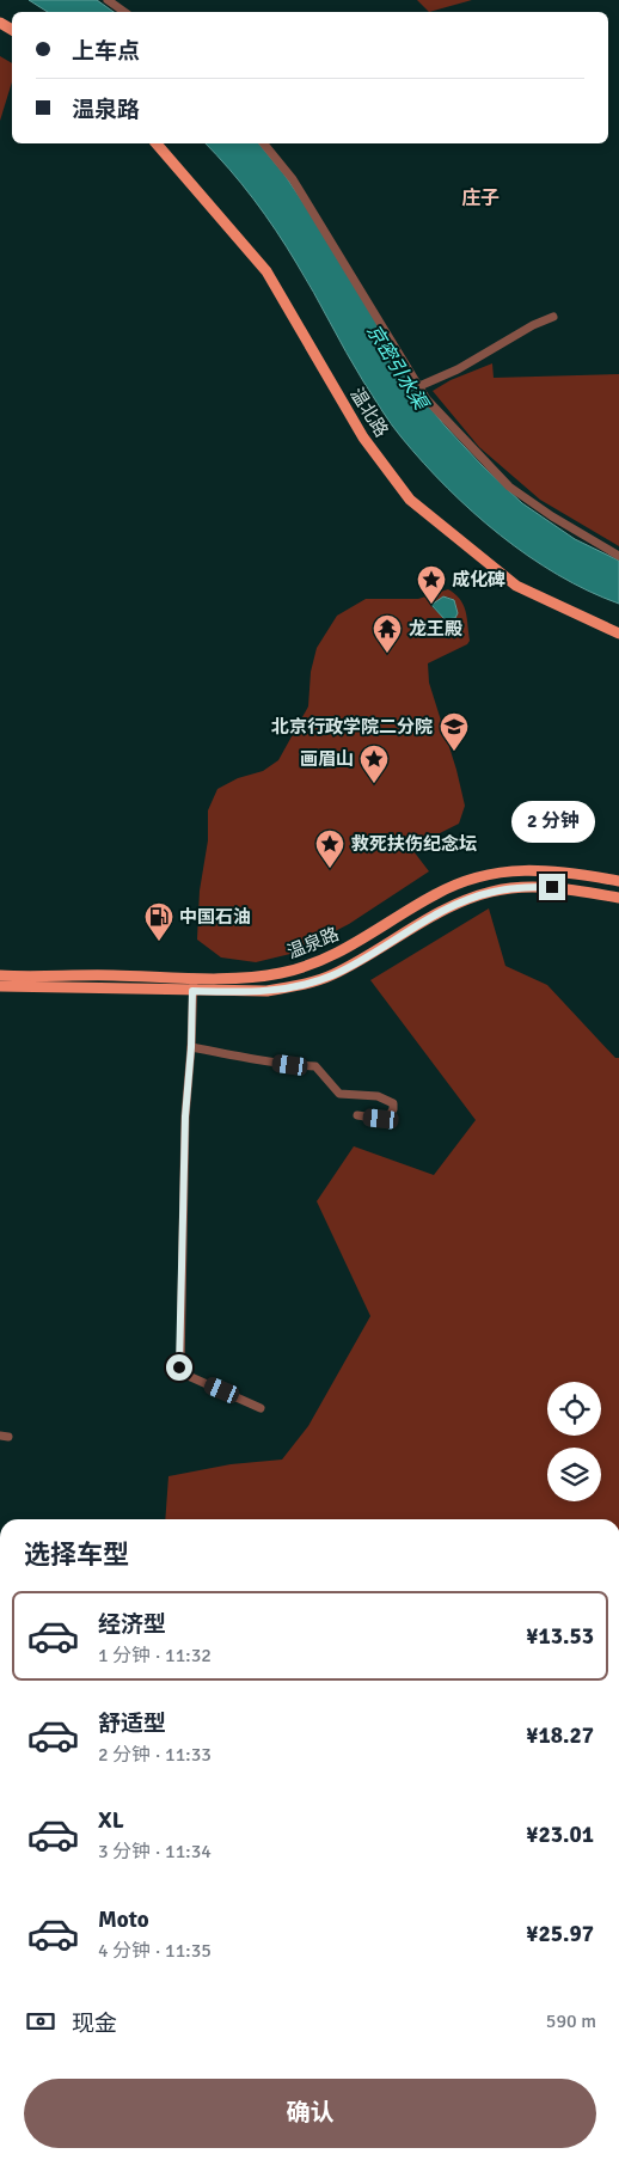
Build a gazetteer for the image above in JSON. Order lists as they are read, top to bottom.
{
  "streets": {
    "main road": ["温北路", "温泉路"]
  },
  "districts": ["庄子"],
  "water": ["京密引水渠"],
  "places": {
    "place": ["成化碑", "画眉山", "救死扶伤纪念坛"],
    "temple": ["龙王殿"],
    "school or university": ["北京行政学院二分院"],
    "fuel station": ["中国石油"]
  },
  "page": {
    "banner": ["上车点", "温泉路"],
    "bubble": "2 分钟",
    "heading": "选择车型",
    "list": [
      {
        "name": "经济型",
        "note": "1 分钟 · 11:32",
        "value": "¥13.53"
      },
      {
        "name": "舒适型",
        "note": "2 分钟 · 11:33",
        "value": "¥18.27"
      },
      {
        "name": "XL",
        "note": "3 分钟 · 11:34",
        "value": "¥23.01"
      },
      {
        "name": "Moto",
        "note": "4 分钟 · 11:35",
        "value": "¥25.97"
      }
    ],
    "pay": ["现金", "590 m"],
    "buttons": "确认"
  }
}
